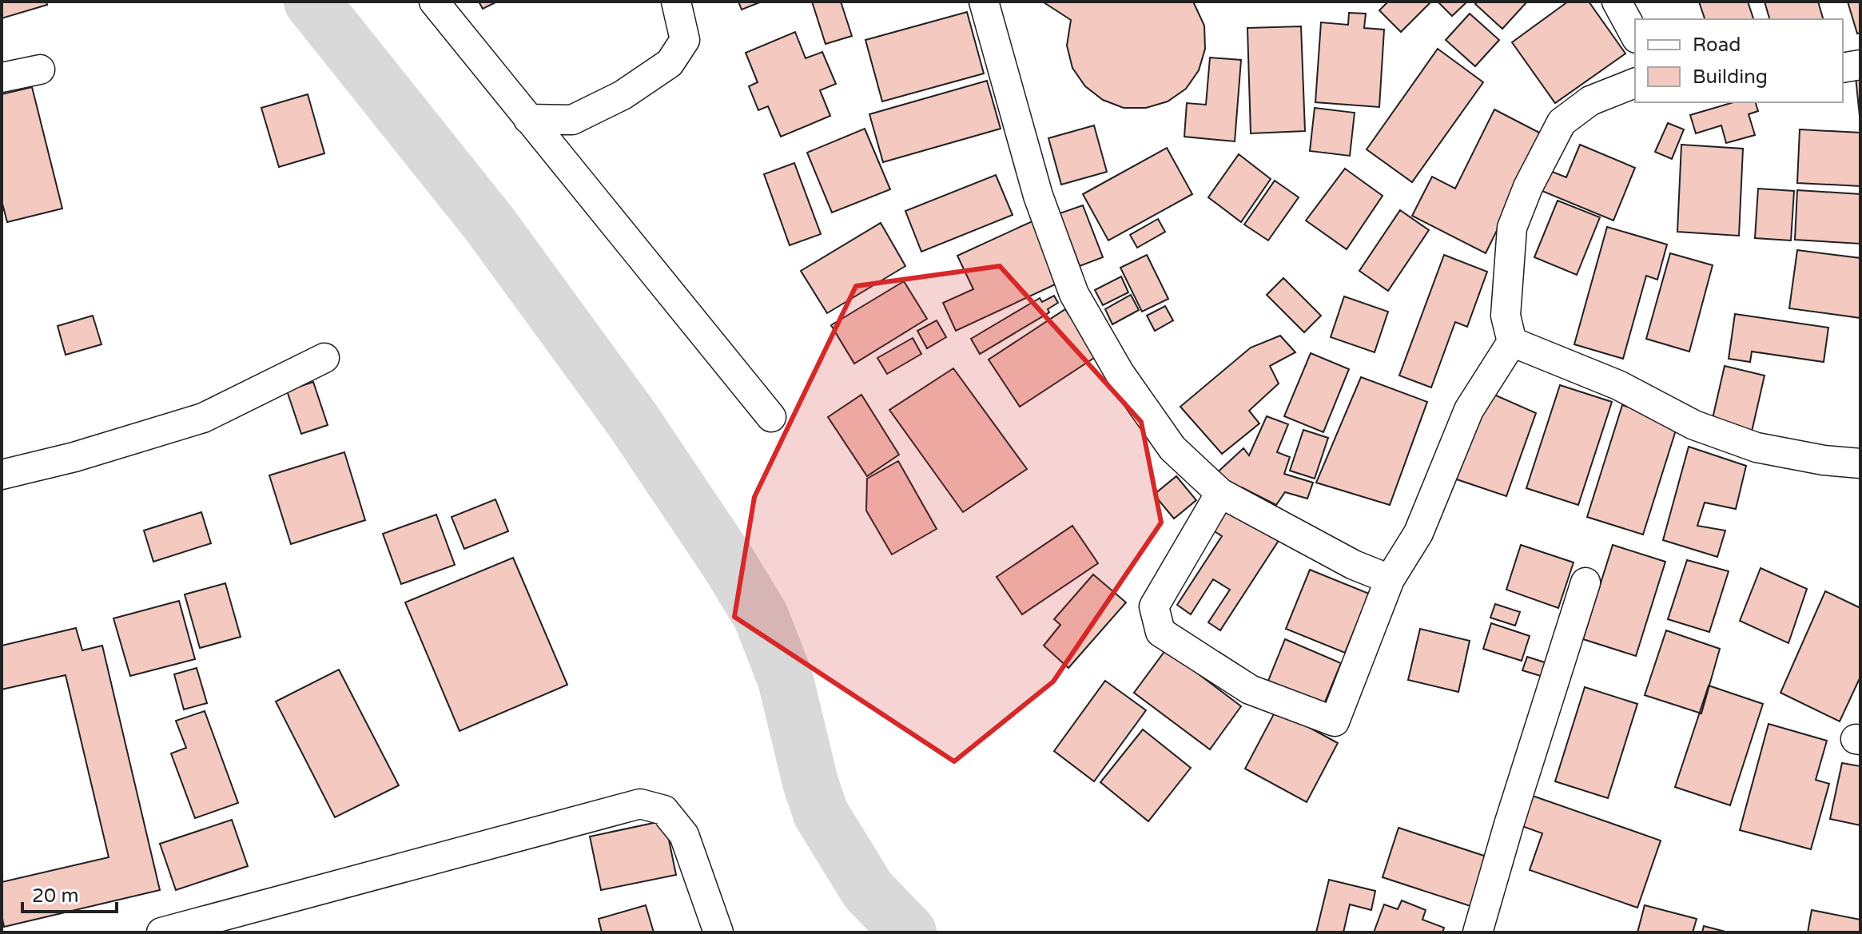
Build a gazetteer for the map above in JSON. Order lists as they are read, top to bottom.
{
  "legend": ["Road", "Building"],
  "scale_bar": "20 m"
}
